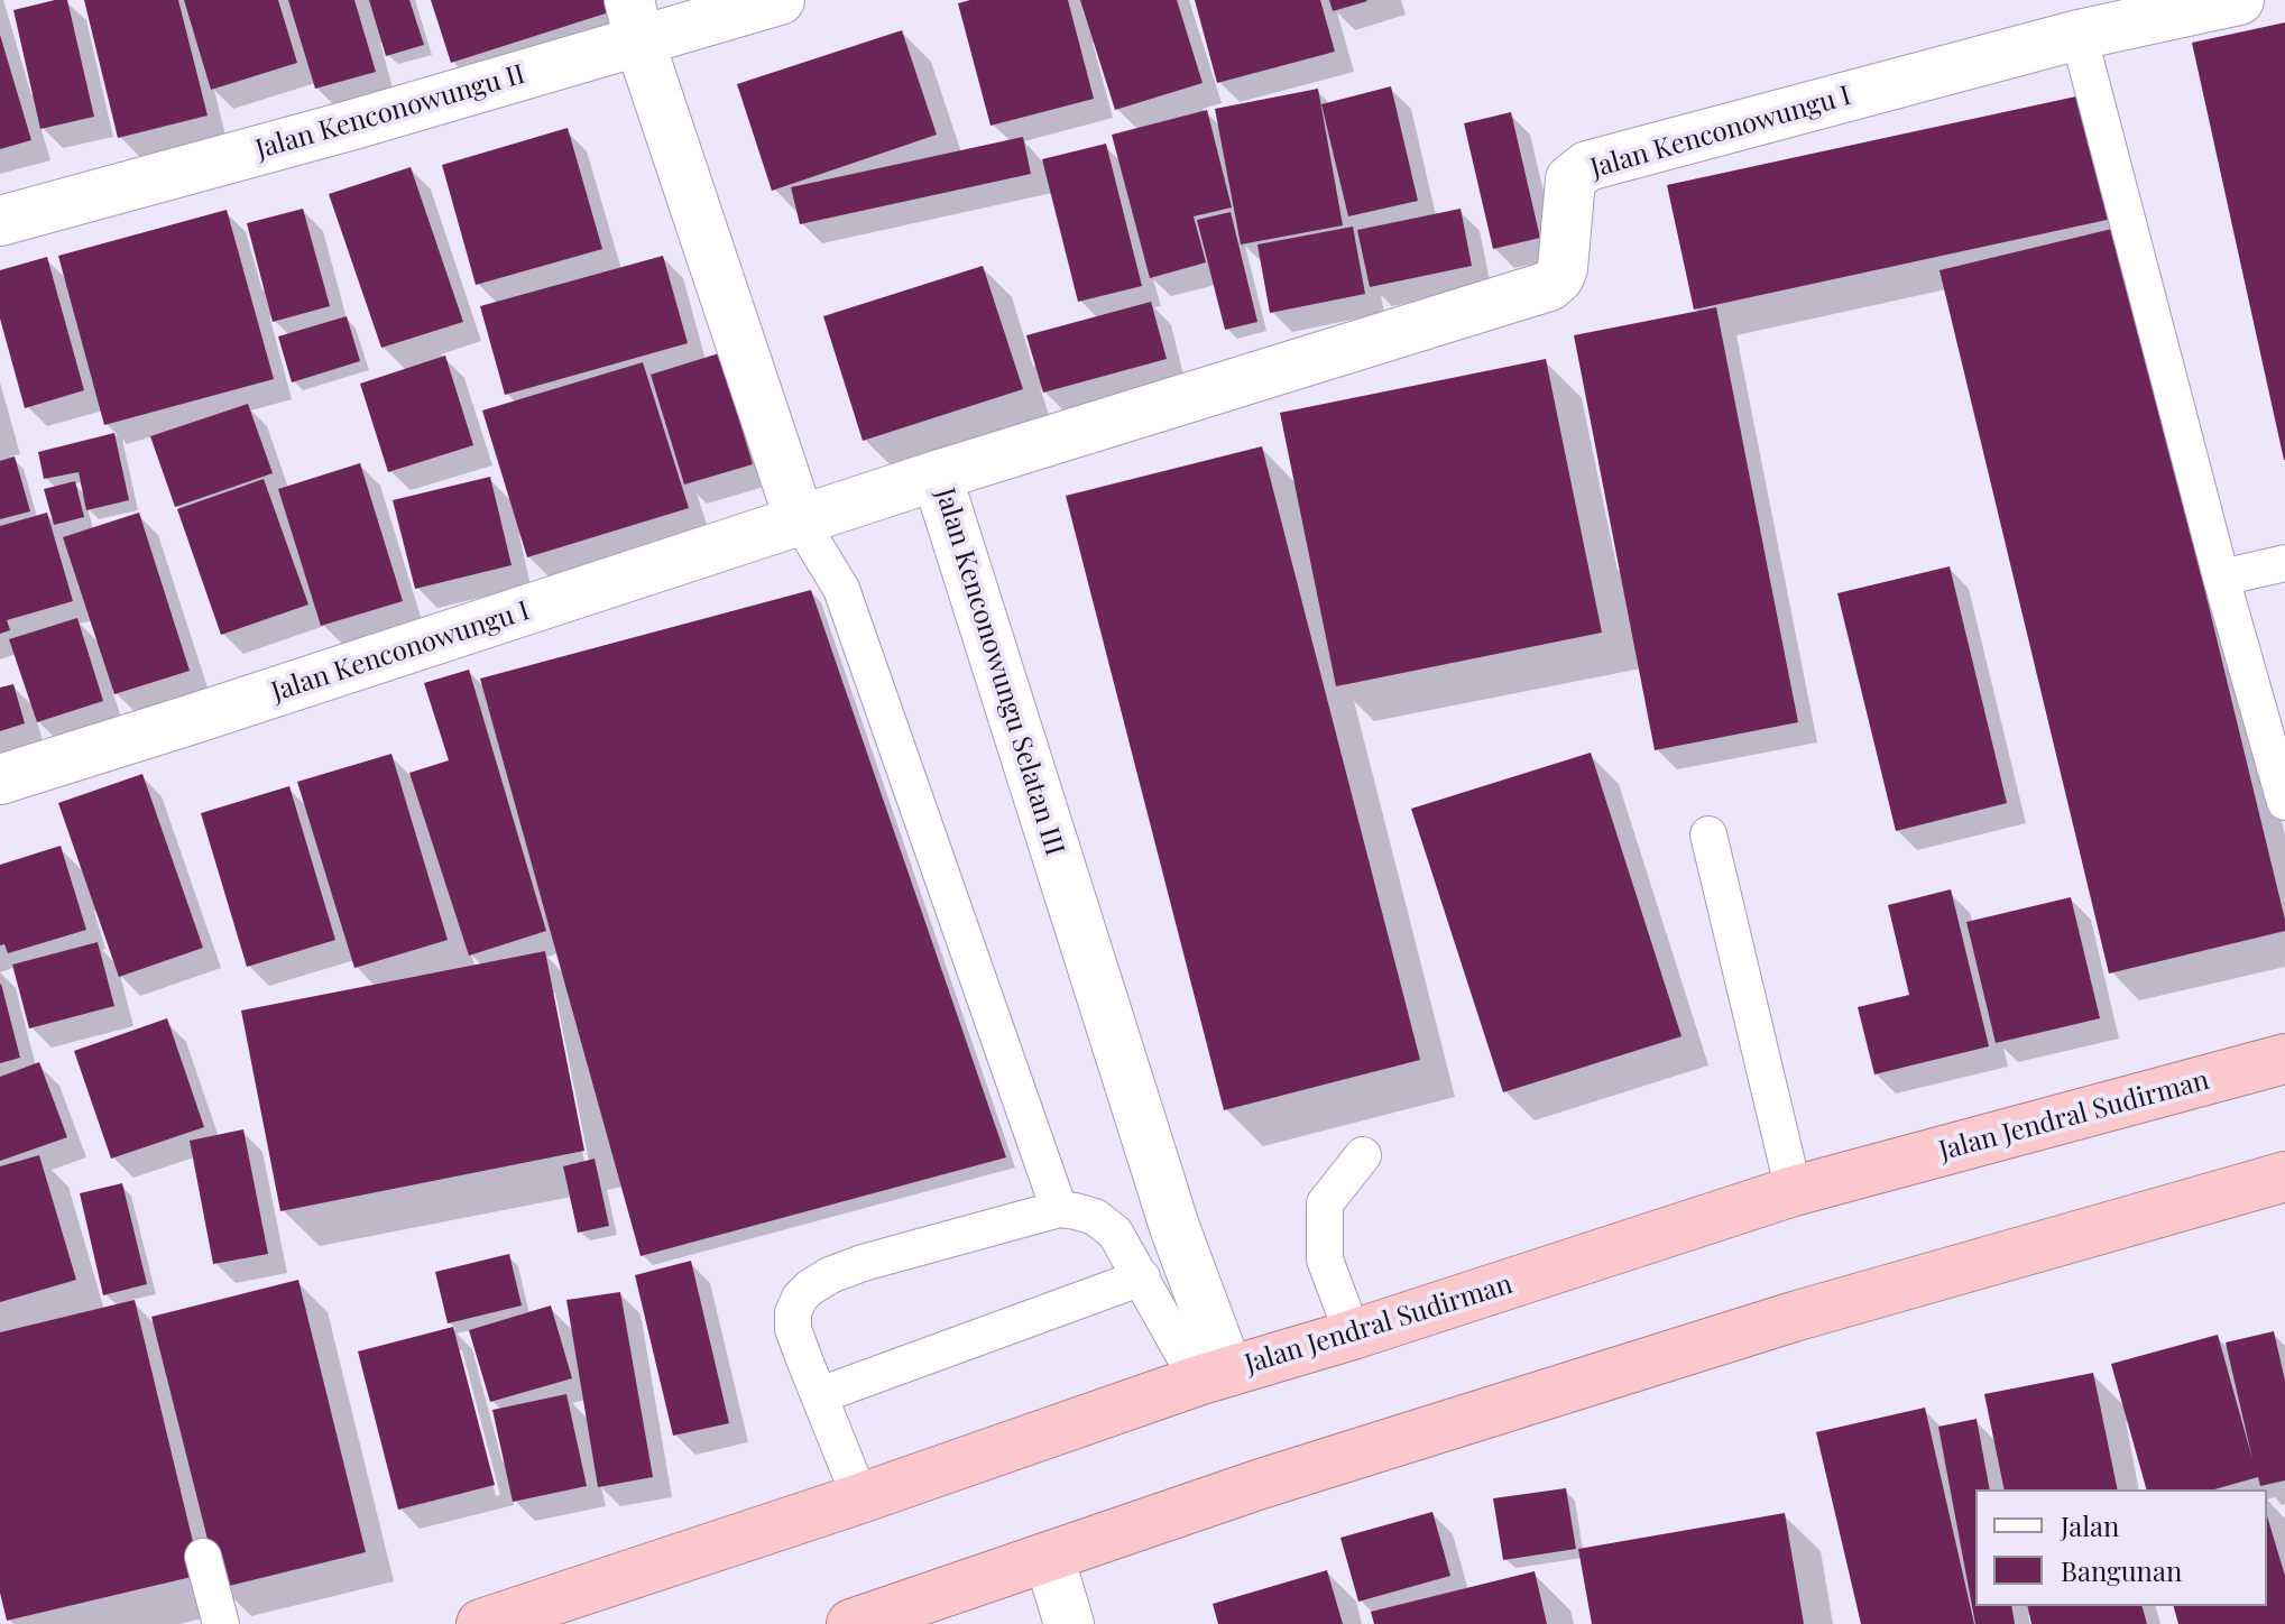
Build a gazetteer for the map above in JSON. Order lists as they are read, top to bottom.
{
  "streets": {
    "highway": ["Jalan Jendral Sudirman"],
    "street": ["Jalan Kenconowungu II", "Jalan Kenconowungu I", "Jalan Kenconowungu Selatan III"]
  },
  "crossings": [
    ["Jalan Kenconowungu I", "Jalan Kenconowungu Selatan III"],
    ["Jalan Kenconowungu Selatan III", "Jalan Jendral Sudirman"]
  ],
  "legend": ["Jalan", "Bangunan"]
}
